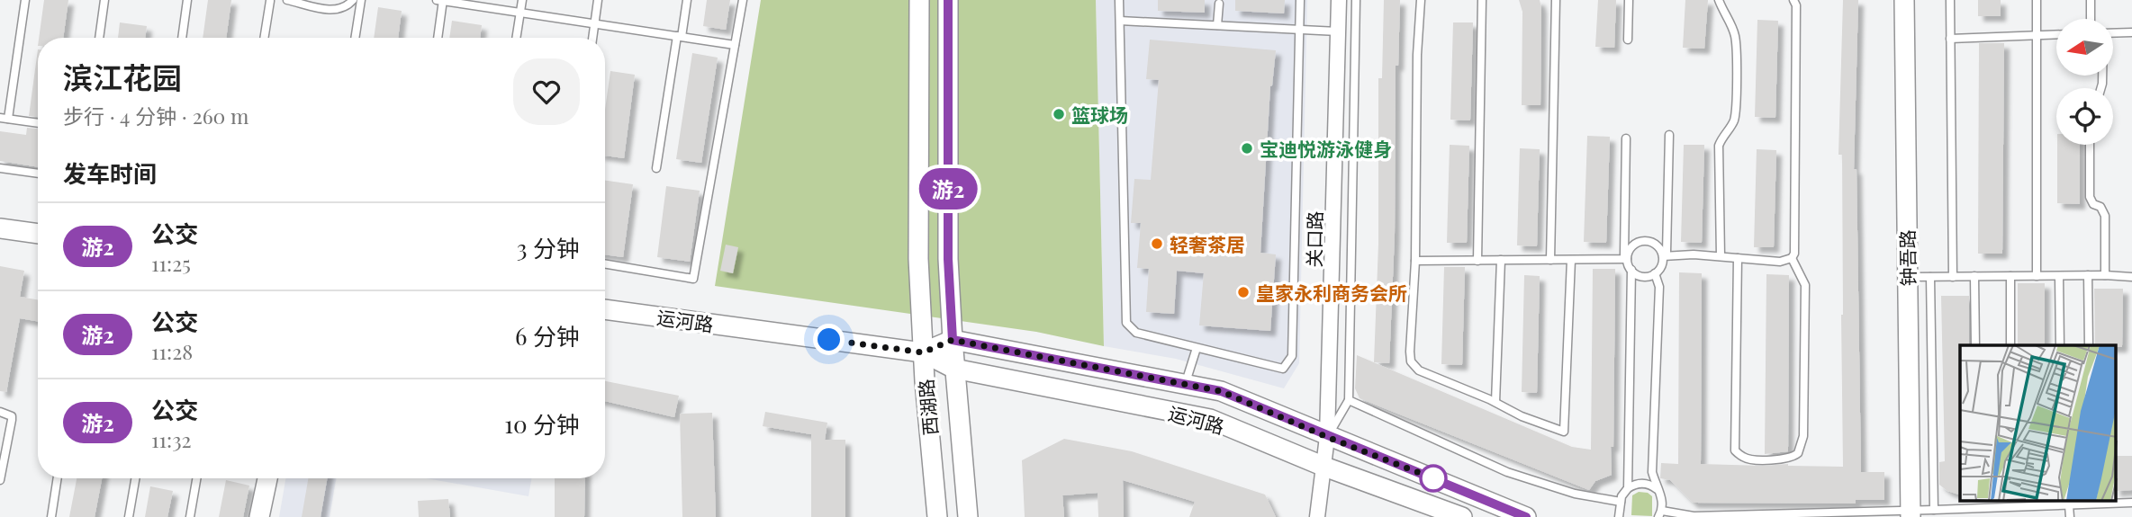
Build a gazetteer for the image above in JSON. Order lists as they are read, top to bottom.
{
  "streets": {
    "street": [
      "关口路",
      "钟吾路",
      "运河路",
      "西湖路"
    ]
  },
  "crossings": [
    ["关口路", "运河路"],
    ["运河路", "西湖路"]
  ],
  "places": [
    "篮球场",
    "宝迪悦游泳健身",
    "轻奢茶居",
    "皇家永利商务会所"
  ],
  "lines": ["bus line 游2"],
  "north": "left",
  "page": {
    "on_map": "游2",
    "heading": [
      ["滨江花园", "步行 · 4 分钟 · 260 m"],
      "发车时间"
    ],
    "list": [
      {
        "mark": "游2",
        "name": "公交",
        "note": "11:25",
        "value": "3 分钟"
      },
      {
        "mark": "游2",
        "name": "公交",
        "note": "11:28",
        "value": "6 分钟"
      },
      {
        "mark": "游2",
        "name": "公交",
        "note": "11:32",
        "value": "10 分钟"
      }
    ]
  }
}
